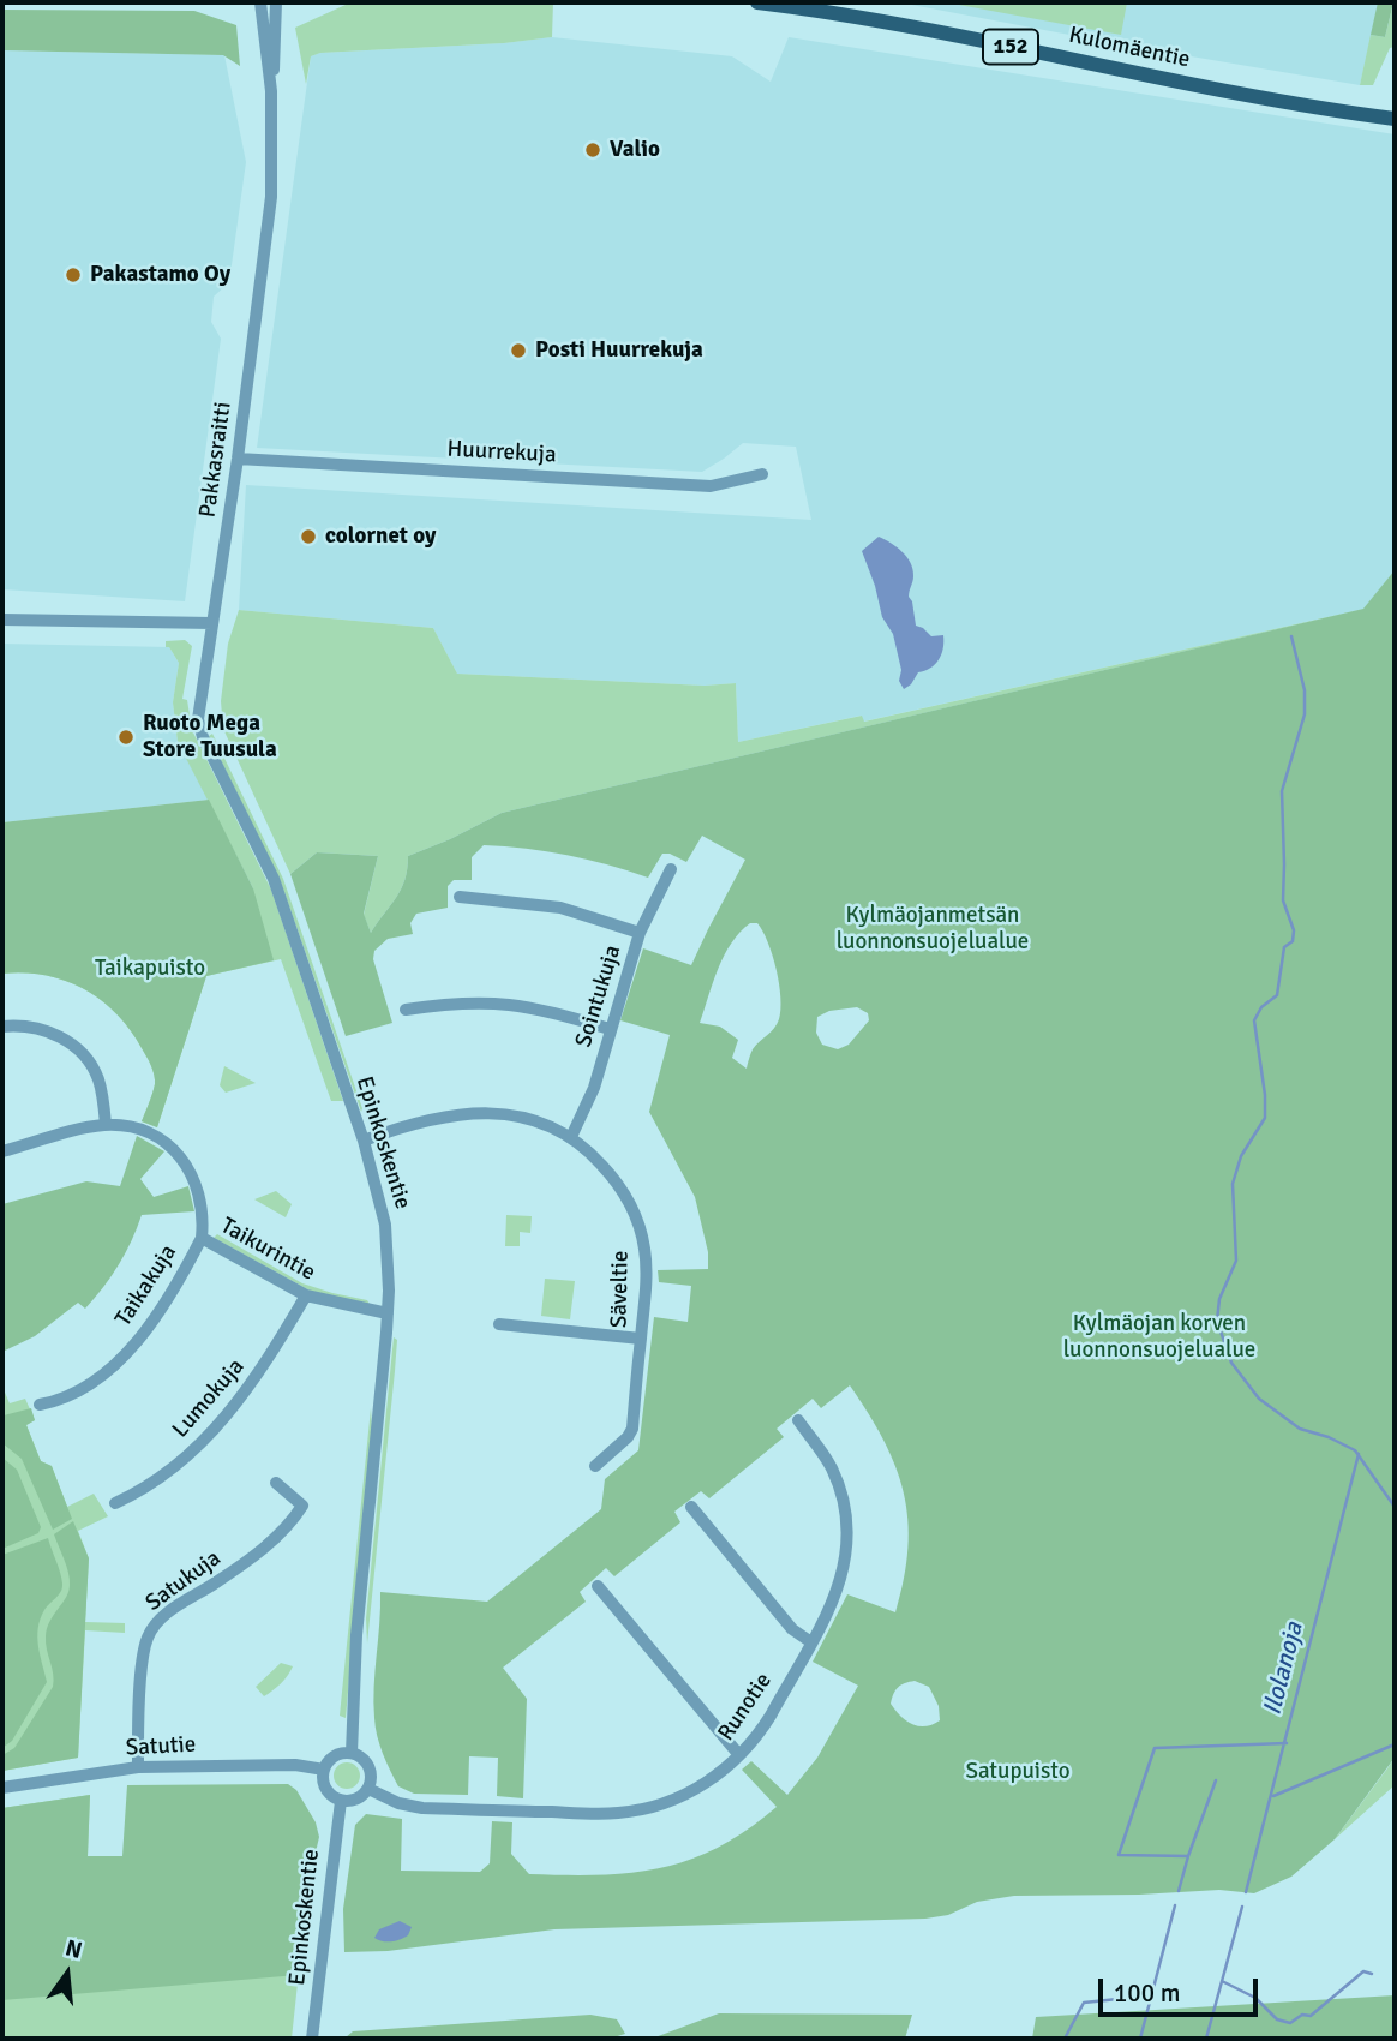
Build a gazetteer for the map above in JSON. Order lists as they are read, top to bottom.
{
  "streets": {
    "main road": ["152", "Kulomäentie"],
    "street": [
      "Huurrekuja",
      "Pakkasraitti",
      "Sointukuja",
      "Epinkoskentie",
      "Taikurintie",
      "Taikakuja",
      "Säveltie",
      "Lumokuja",
      "Satukuja",
      "Runotie",
      "Satutie"
    ]
  },
  "crossings": [
    ["Huurrekuja", "Pakkasraitti"],
    ["Pakkasraitti", "Epinkoskentie"],
    ["Sointukuja", "Säveltie"],
    ["Epinkoskentie", "Taikurintie"],
    ["Epinkoskentie", "Säveltie"],
    ["Epinkoskentie", "Runotie"],
    ["Epinkoskentie", "Satutie"],
    ["Taikurintie", "Taikakuja"],
    ["Taikurintie", "Lumokuja"],
    ["Satukuja", "Satutie"],
    ["Runotie", "Satutie"]
  ],
  "water": ["Ilolanoja"],
  "parks": [
    "Kylmäojanmetsän luonnonsuojelualue",
    "Taikapuisto",
    "Kylmäojan korven luonnonsuojelualue",
    "Satupuisto"
  ],
  "places": [
    "Valio",
    "Pakastamo Oy",
    "Posti Huurrekuja",
    "colornet oy",
    "Ruoto Mega Store Tuusula"
  ],
  "scale_bar": "100 m",
  "north": "top"
}
